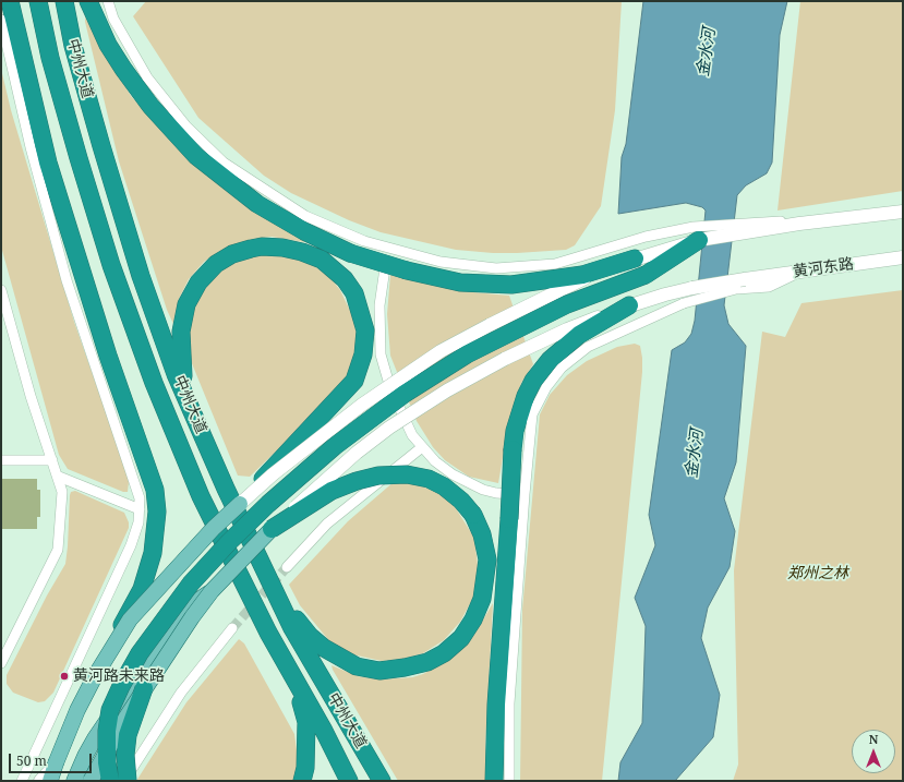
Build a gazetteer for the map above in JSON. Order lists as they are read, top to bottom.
{
  "streets": {
    "highway": ["中州大道"],
    "main road": ["黄河东路"]
  },
  "water": ["金水河"],
  "parks": ["郑州之林"],
  "places": ["黄河路未来路"],
  "scale_bar": "50 m",
  "north": "top"
}
